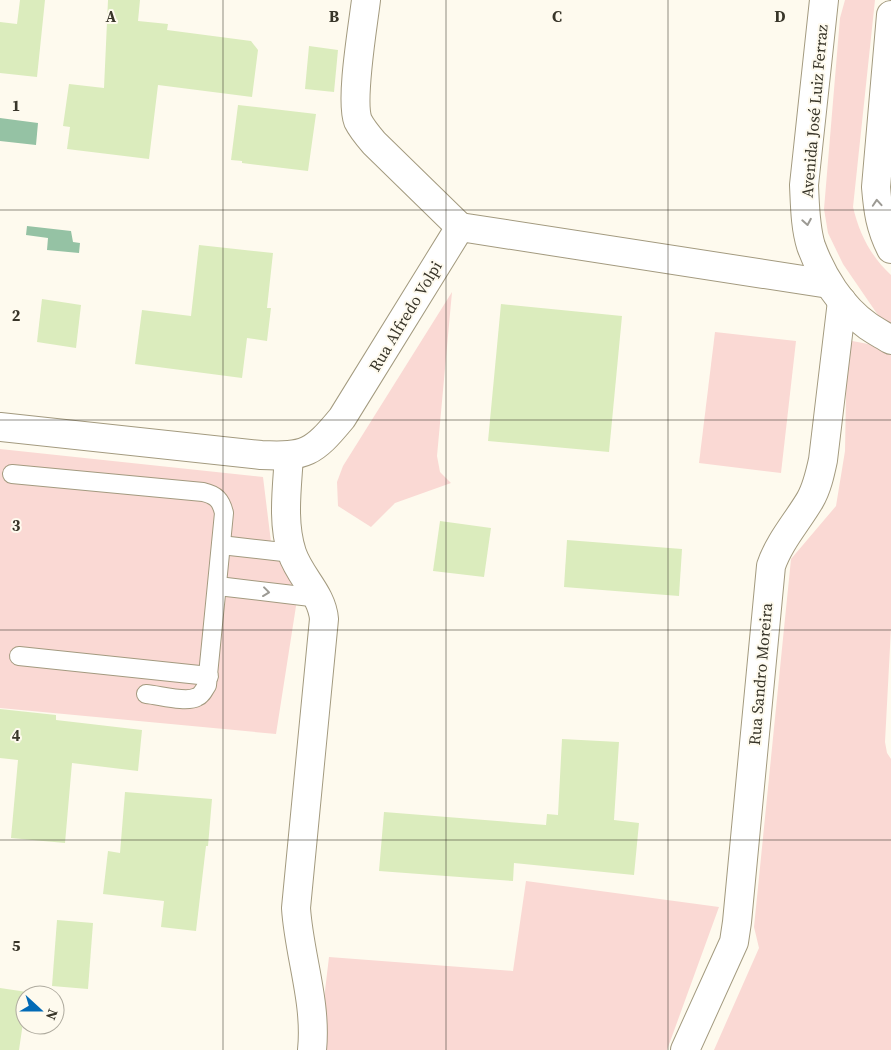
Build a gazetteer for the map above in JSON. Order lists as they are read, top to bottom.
{
  "streets": {
    "street": ["Avenida José Luiz Ferraz", "Rua Alfredo Volpi", "Rua Sandro Moreira"]
  },
  "crossings": [
    ["Avenida José Luiz Ferraz", "Rua Sandro Moreira"]
  ],
  "north": "right",
  "grid": {
    "columns": [
      "A",
      "B",
      "C",
      "D"
    ],
    "rows": [
      "1",
      "2",
      "3",
      "4",
      "5"
    ]
  }
}
